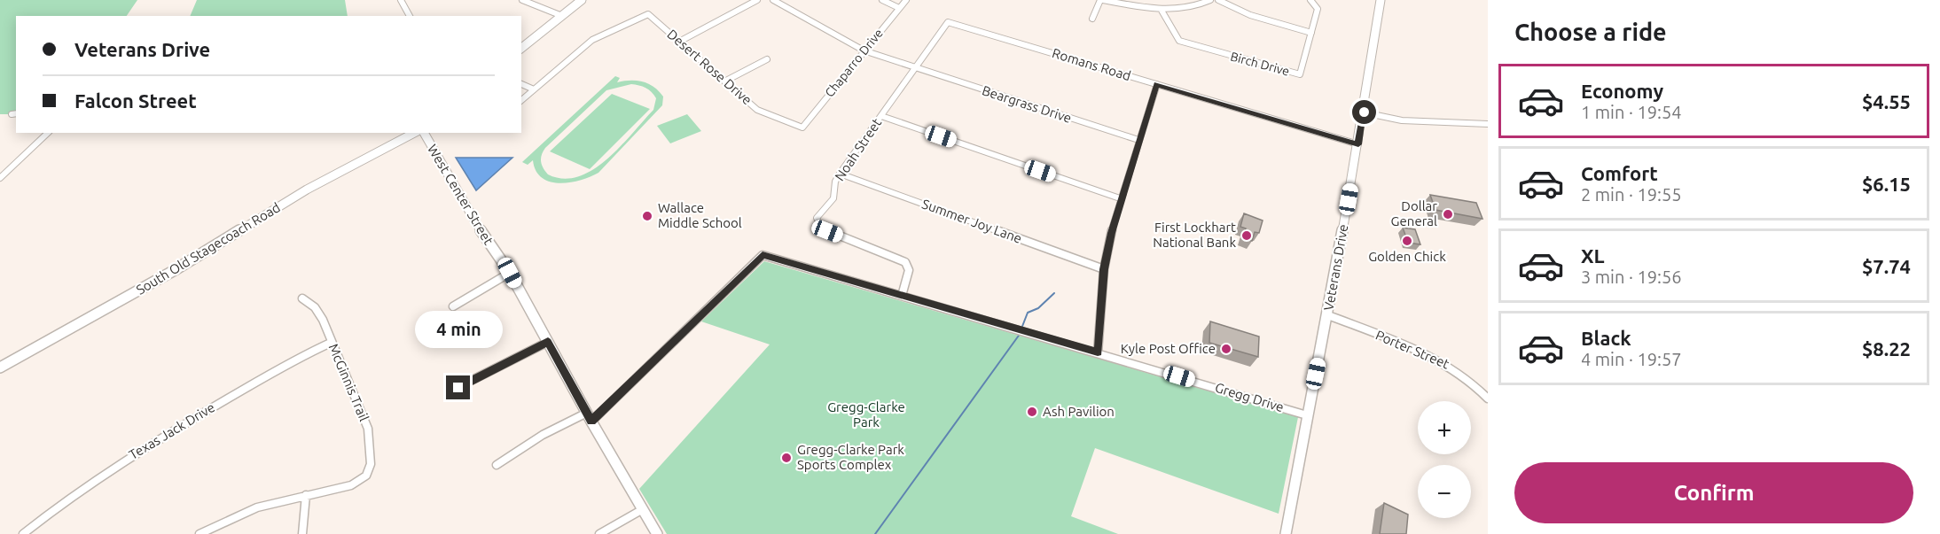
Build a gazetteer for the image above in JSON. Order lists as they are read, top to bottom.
{
  "streets": {
    "street": [
      "Chaparro Drive",
      "Birch Drive",
      "Romans Road",
      "Desert Rose Drive",
      "Beargrass Drive",
      "Noah Street",
      "West Center Street",
      "Summer Joy Lane",
      "South Old Stagecoach Road",
      "Veterans Drive",
      "Porter Street",
      "McGinnis Trail",
      "Gregg Drive",
      "Texas Jack Drive"
    ]
  },
  "crossings": [
    ["Chaparro Drive", "Desert Rose Drive"],
    ["Chaparro Drive", "Beargrass Drive"],
    ["Romans Road", "Noah Street"],
    ["Romans Road", "Veterans Drive"],
    ["Beargrass Drive", "Noah Street"],
    ["Noah Street", "Summer Joy Lane"],
    ["Noah Street", "Gregg Drive"],
    ["West Center Street", "Gregg Drive"],
    ["Veterans Drive", "Porter Street"],
    ["Veterans Drive", "Gregg Drive"],
    ["McGinnis Trail", "Texas Jack Drive"]
  ],
  "parks": ["Gregg-Clarke Park"],
  "places": [
    "Dollar General",
    "Wallace Middle School",
    "First Lockhart National Bank",
    "Golden Chick",
    "Kyle Post Office",
    "Ash Pavilion",
    "Gregg-Clarke Park Sports Complex"
  ],
  "page": {
    "heading": "Choose a ride",
    "banner": ["Veterans Drive", "Falcon Street"],
    "list": [
      {
        "name": "Economy",
        "note": "1 min · 19:54",
        "value": "$4.55"
      },
      {
        "name": "Comfort",
        "note": "2 min · 19:55",
        "value": "$6.15"
      },
      {
        "name": "XL",
        "note": "3 min · 19:56",
        "value": "$7.74"
      },
      {
        "name": "Black",
        "note": "4 min · 19:57",
        "value": "$8.22"
      }
    ],
    "bubble": "4 min",
    "map_buttons": ["+", "−"],
    "buttons": "Confirm"
  }
}
